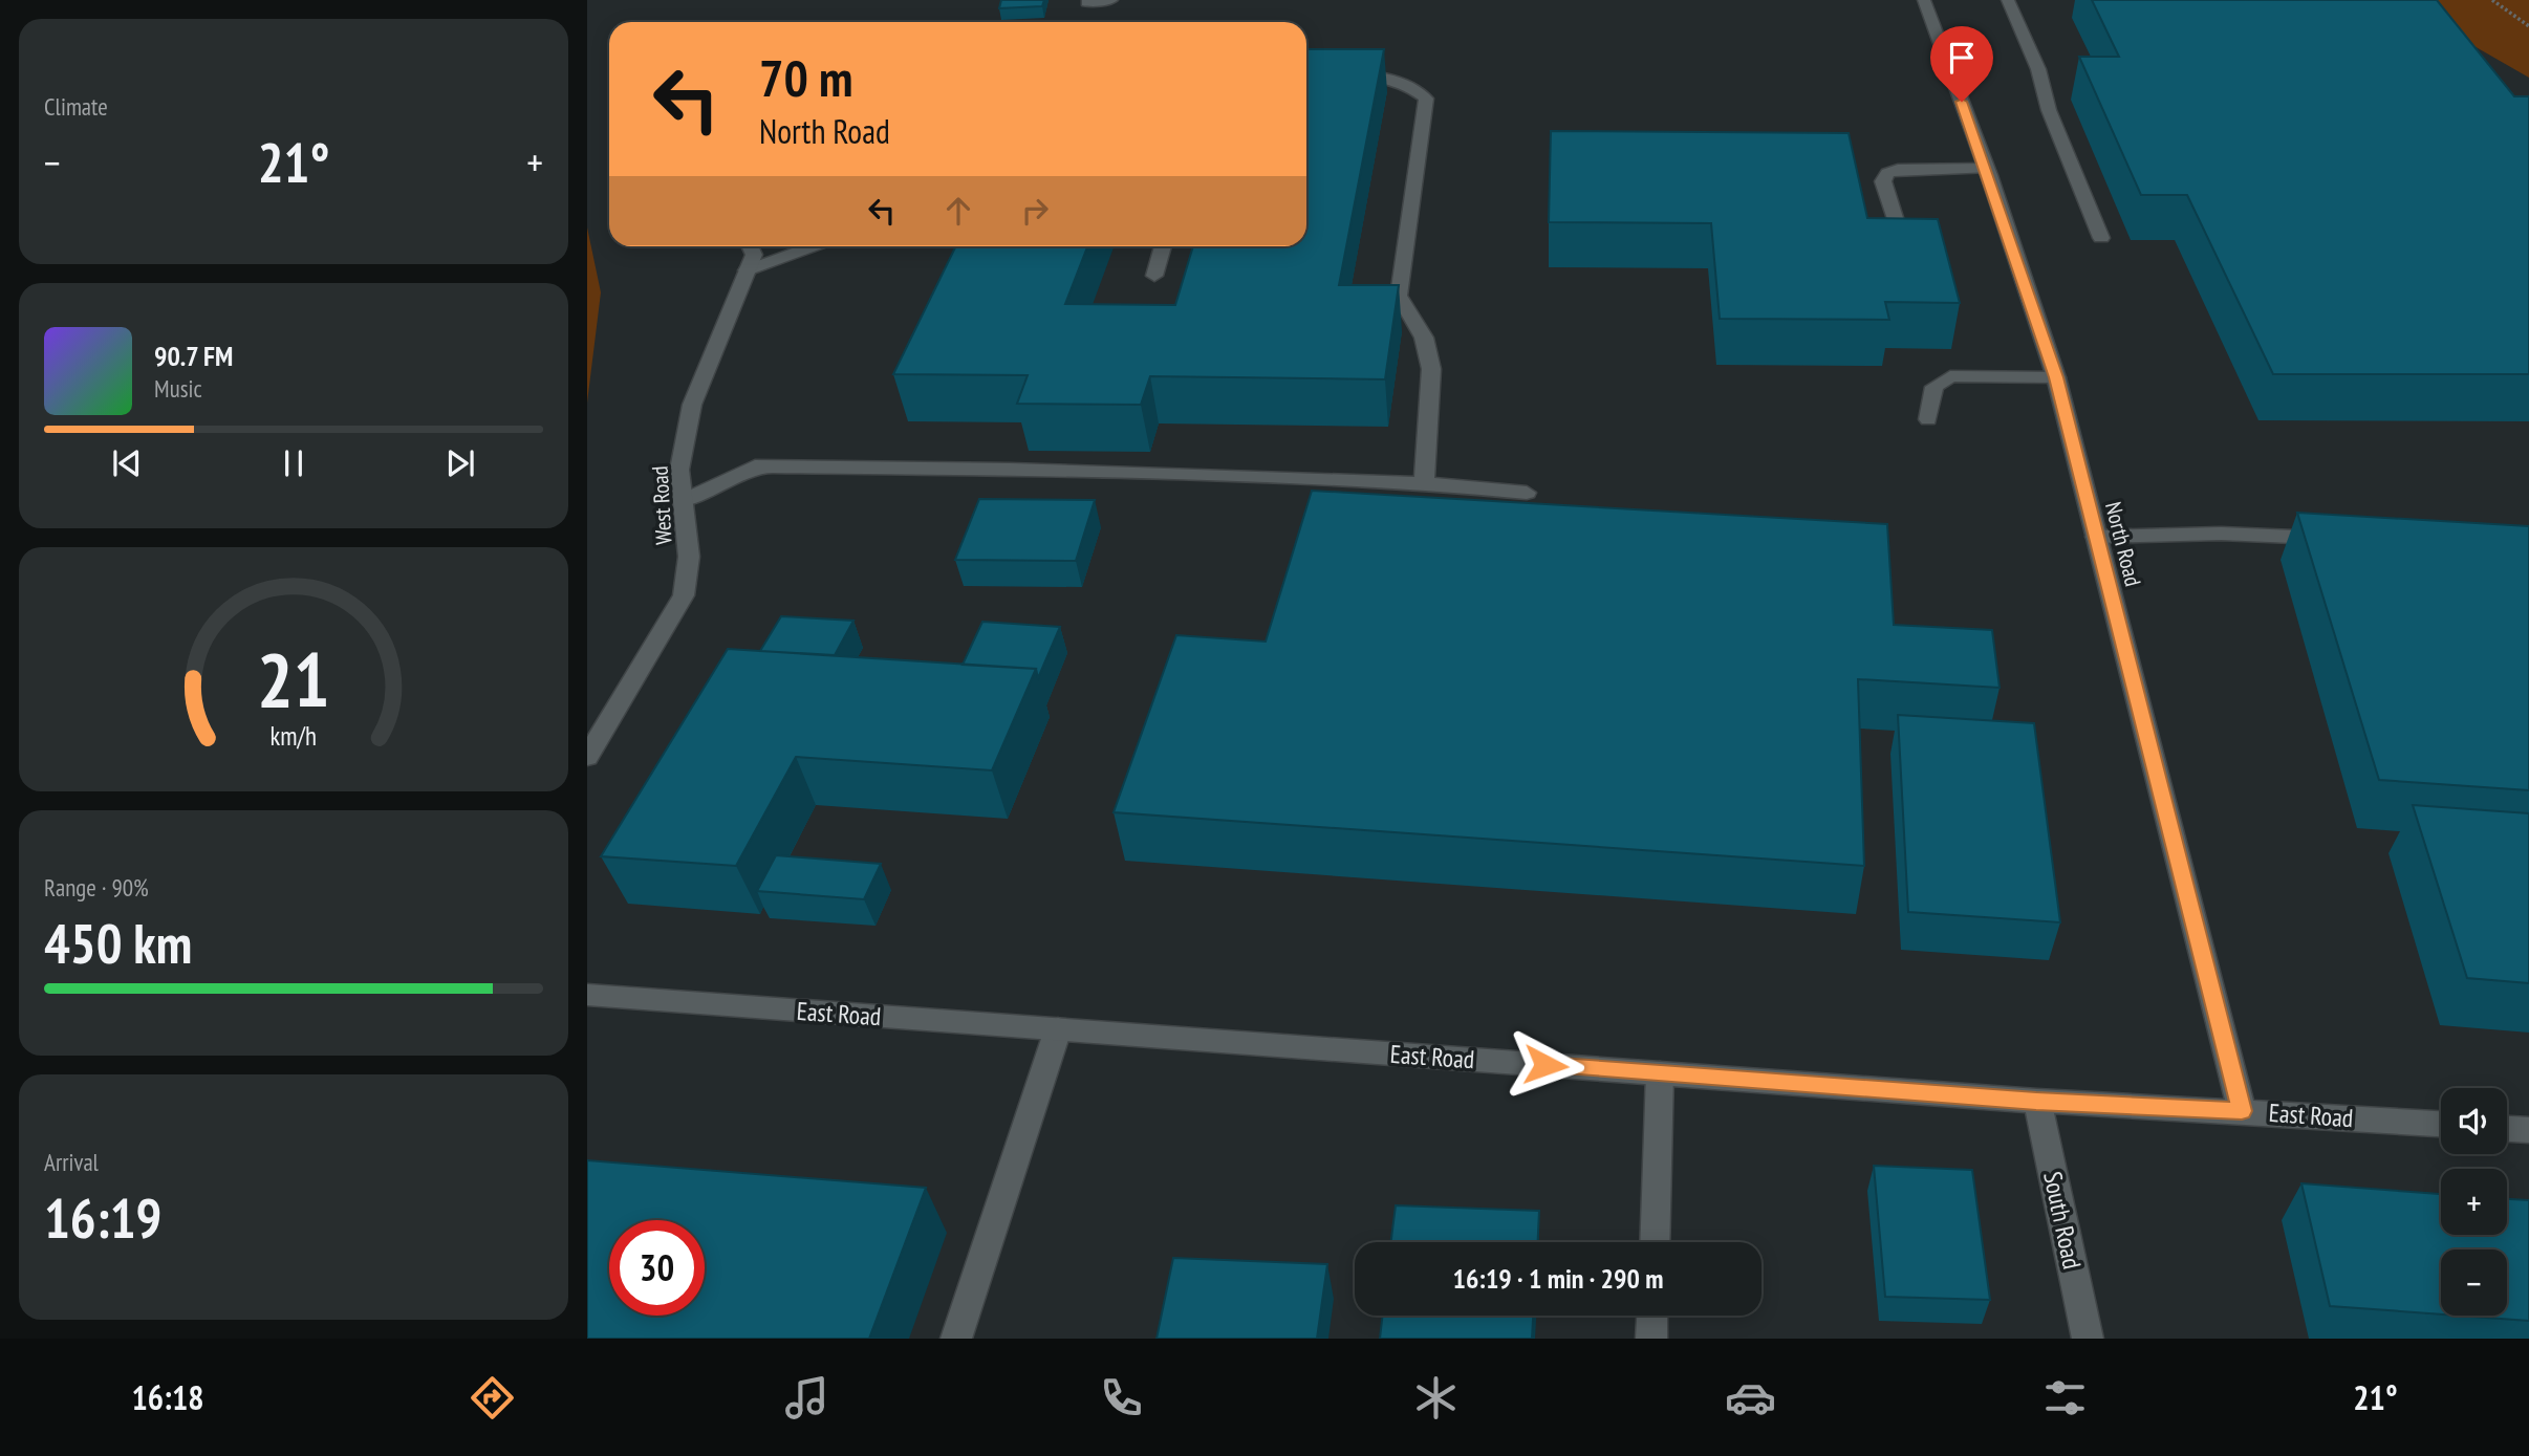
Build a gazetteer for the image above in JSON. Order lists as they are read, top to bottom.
{
  "streets": {
    "street": [
      "West Road",
      "North Road",
      "East Road",
      "South Road"
    ]
  },
  "crossings": [
    ["North Road", "East Road"],
    ["East Road", "South Road"]
  ],
  "page": {
    "tile": [
      "Climate",
      ["Range · 90%", "450 km"],
      ["Arrival", "16:19"]
    ],
    "turn": ["70 m", "North Road"],
    "heat": ["−", "21°", "+"],
    "song": ["90.7 FM", "Music"],
    "map_buttons": ["+", "−"],
    "limit": "30",
    "trip": "16:19 · 1 min · 290 m",
    "tabs": ["16:18", "21°"],
    "gauge": ["21", "km/h"]
  }
}
